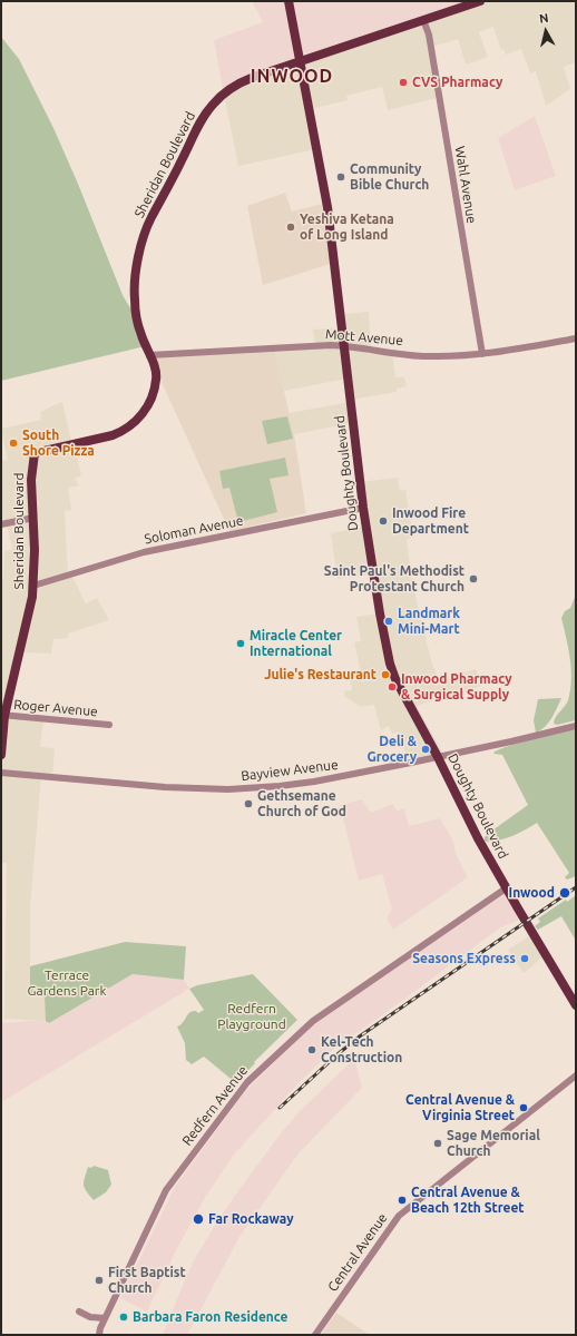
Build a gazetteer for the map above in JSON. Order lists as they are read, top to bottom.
{
  "streets": {
    "main road": ["Sheridan Boulevard", "Doughty Boulevard"],
    "street": [
      "Wahl Avenue",
      "Mott Avenue",
      "Soloman Avenue",
      "Roger Avenue",
      "Bayview Avenue",
      "Redfern Avenue",
      "Central Avenue"
    ]
  },
  "crossings": [
    ["Sheridan Boulevard", "Wahl Avenue"],
    ["Sheridan Boulevard", "Mott Avenue"],
    ["Sheridan Boulevard", "Doughty Boulevard"],
    ["Sheridan Boulevard", "Soloman Avenue"],
    ["Sheridan Boulevard", "Roger Avenue"],
    ["Wahl Avenue", "Mott Avenue"],
    ["Mott Avenue", "Doughty Boulevard"],
    ["Doughty Boulevard", "Soloman Avenue"],
    ["Doughty Boulevard", "Bayview Avenue"],
    ["Doughty Boulevard", "Redfern Avenue"]
  ],
  "districts": ["INWOOD"],
  "parks": ["Terrace Gardens Park", "Redfern Playground"],
  "places": [
    "CVS Pharmacy",
    "Community Bible Church",
    "Yeshiva Ketana of Long Island",
    "South Shore Pizza",
    "Inwood Fire Department",
    "Saint Paul's Methodist Protestant Church",
    "Landmark Mini-Mart",
    "Miracle Center International",
    "Julie's Restaurant",
    "Inwood Pharmacy & Surgical Supply",
    "Deli & Grocery",
    "Gethsemane Church of God",
    "Inwood",
    "Seasons Express",
    "Kel-Tech Construction",
    "Central Avenue & Virginia Street",
    "Sage Memorial Church",
    "Central Avenue & Beach 12th Street",
    "Far Rockaway",
    "First Baptist Church",
    "Barbara Faron Residence"
  ],
  "north": "top"
}
